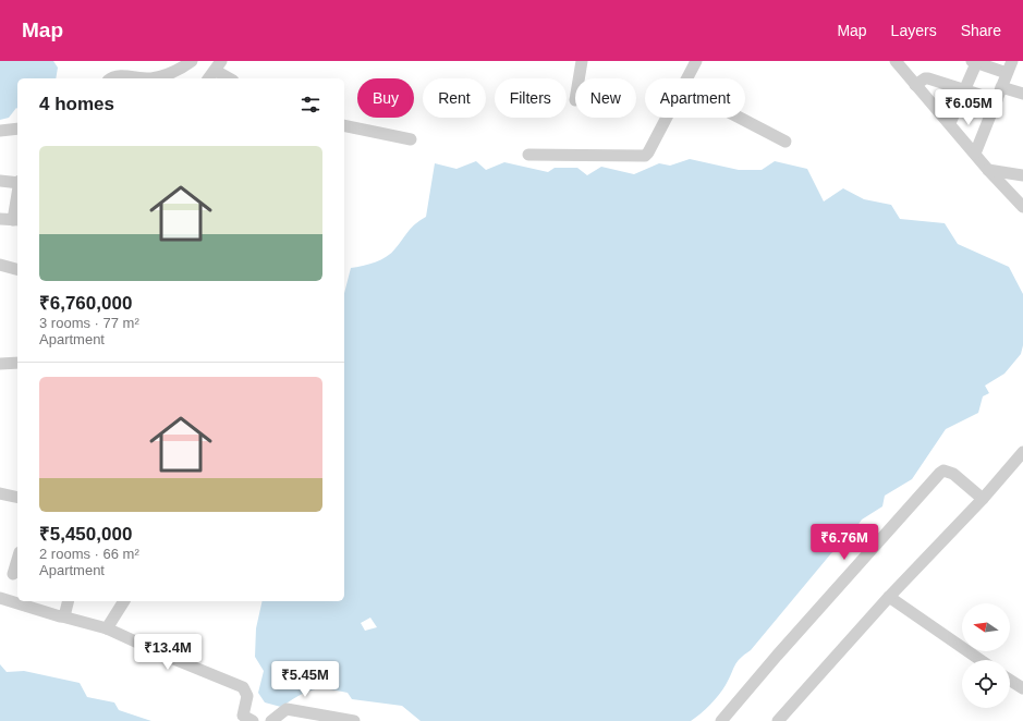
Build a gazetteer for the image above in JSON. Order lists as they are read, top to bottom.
{
  "north": "left",
  "page": {
    "header": "Map",
    "nav": ["Map", "Layers", "Share"],
    "chip": [
      "Buy",
      "Rent",
      "Filters",
      "New",
      "Apartment"
    ],
    "heading": "4 homes",
    "price": [
      "₹6.05M",
      "₹6.76M",
      "₹13.4M",
      "₹5.45M"
    ],
    "list": [
      {
        "name": "₹6,760,000",
        "note": "3 rooms · 77 m² · Apartment"
      },
      {
        "name": "₹5,450,000",
        "note": "2 rooms · 66 m² · Apartment"
      }
    ]
  }
}
